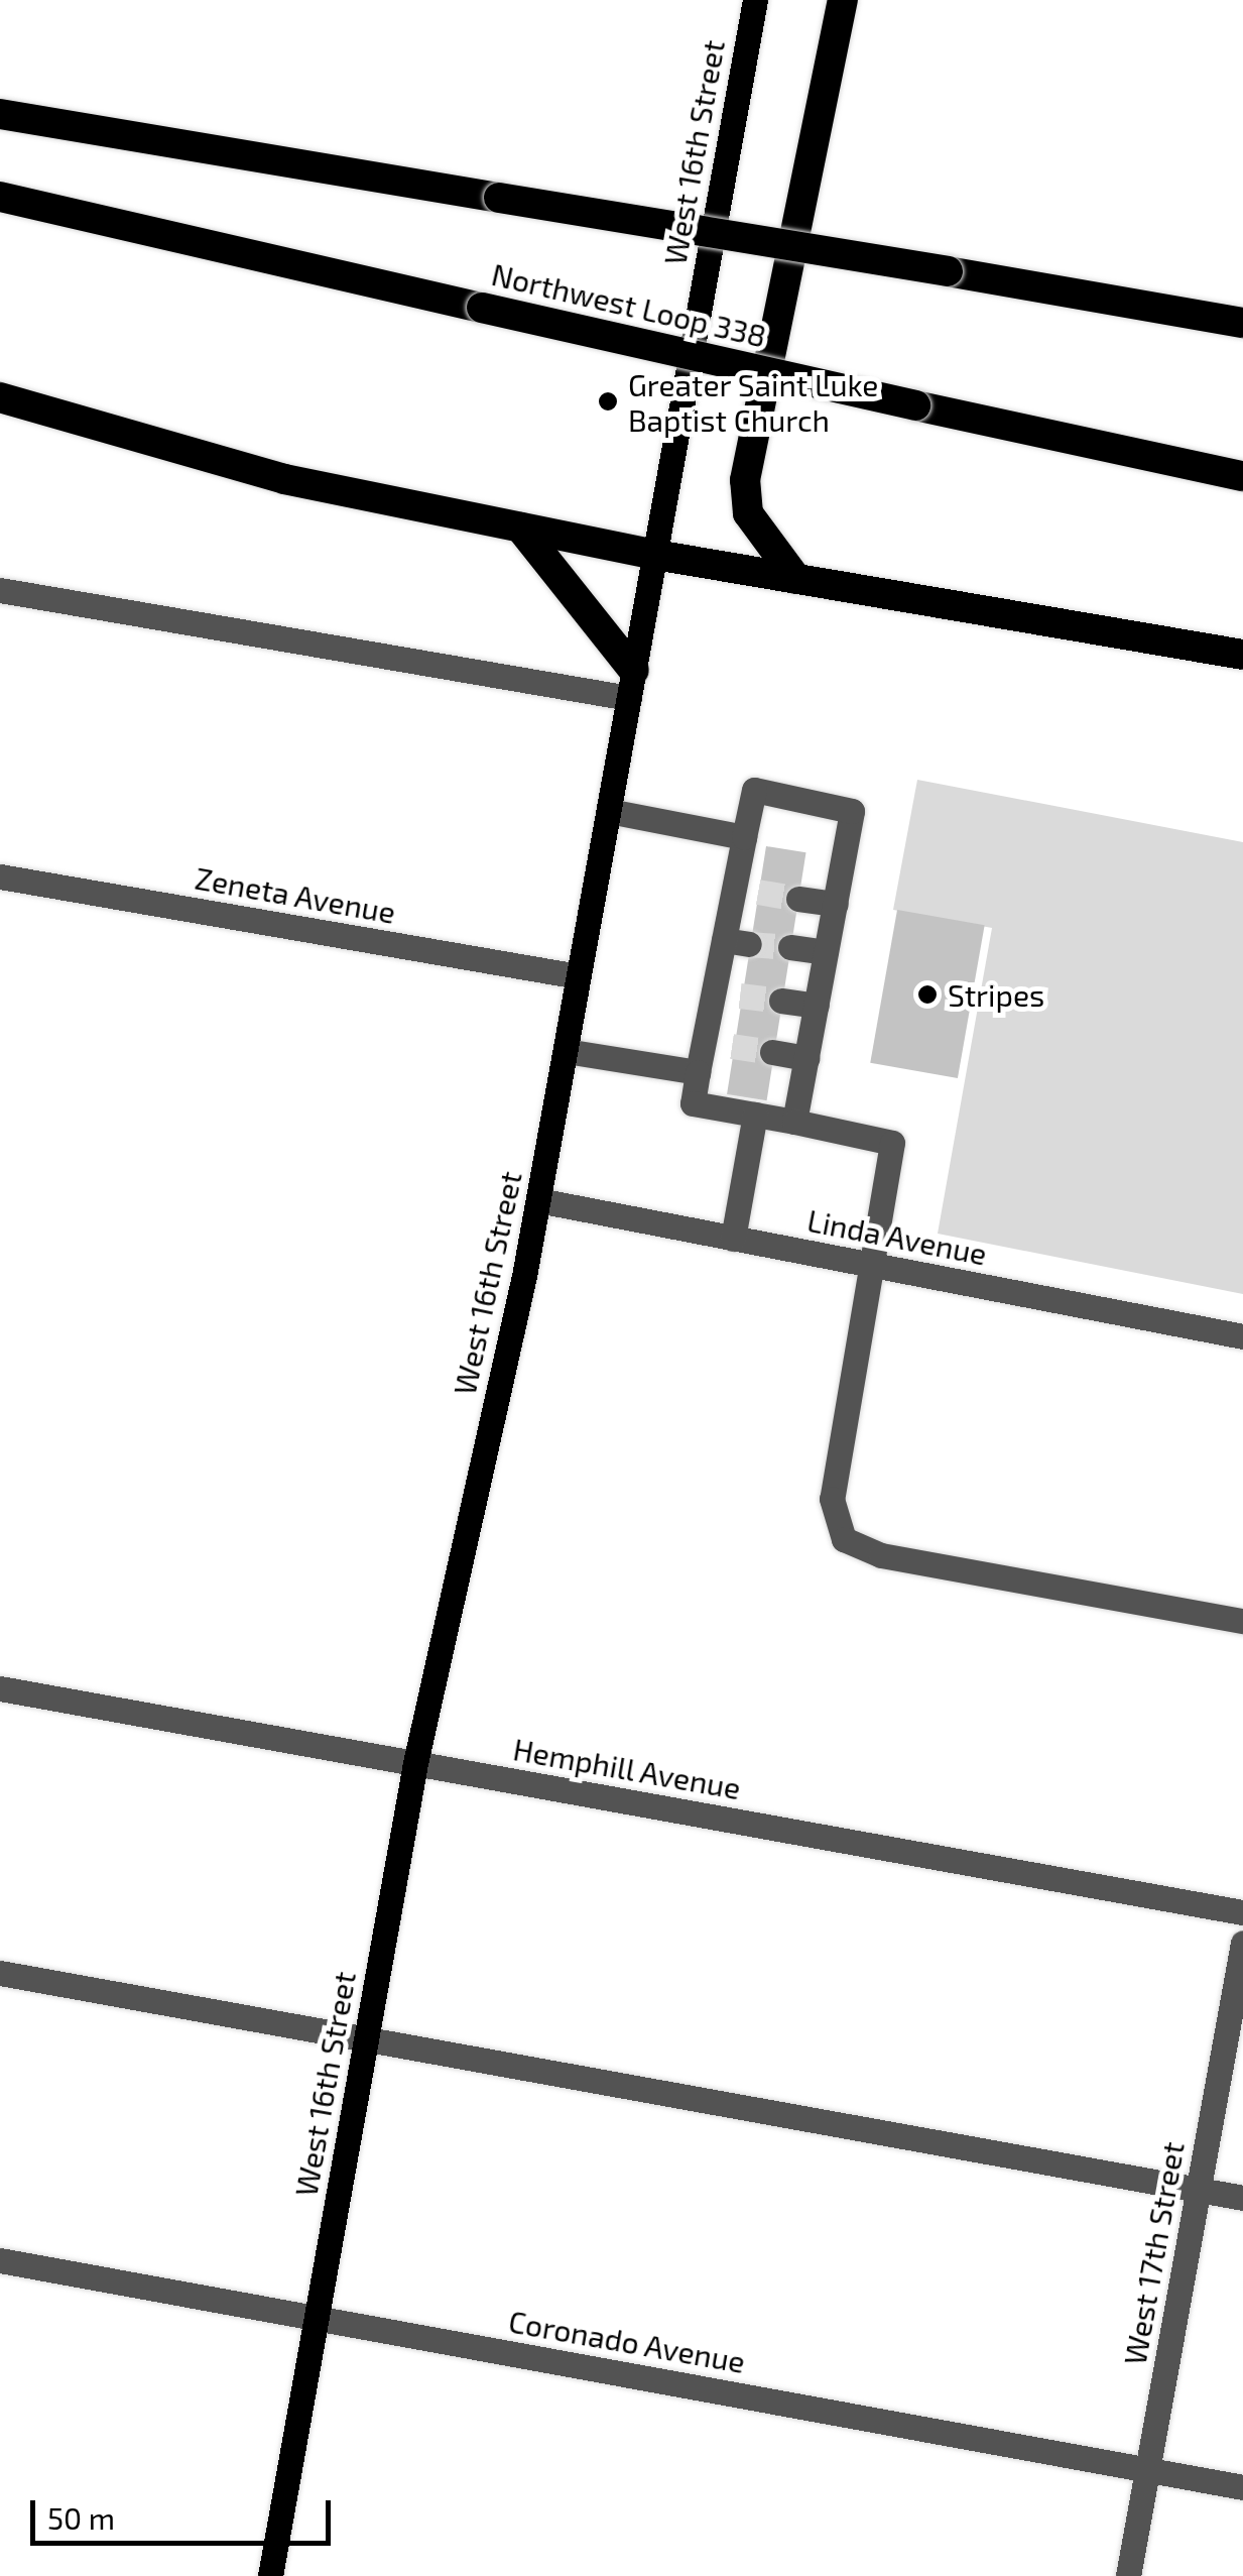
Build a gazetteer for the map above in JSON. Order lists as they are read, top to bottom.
{
  "streets": {
    "highway": ["Northwest Loop 338"],
    "main road": ["West 16th Street"],
    "street": [
      "Zeneta Avenue",
      "Linda Avenue",
      "Hemphill Avenue",
      "West 17th Street",
      "Coronado Avenue"
    ]
  },
  "crossings": [
    ["West 16th Street", "Zeneta Avenue"],
    ["West 16th Street", "Linda Avenue"],
    ["West 16th Street", "Hemphill Avenue"],
    ["West 16th Street", "Coronado Avenue"],
    ["West 17th Street", "Coronado Avenue"]
  ],
  "places": ["Greater Saint Luke Baptist Church", "Stripes"],
  "scale_bar": "50 m"
}
